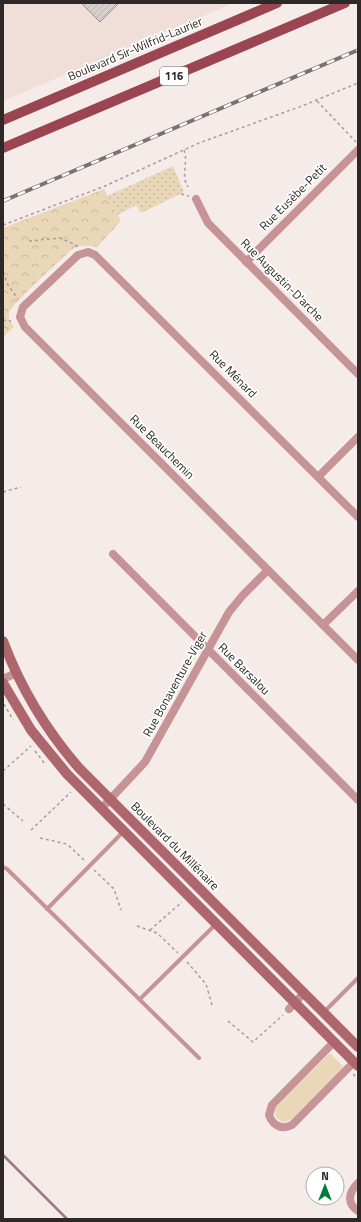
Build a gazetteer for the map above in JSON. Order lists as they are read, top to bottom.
{
  "streets": {
    "main road": ["Boulevard Sir-Wilfrid-Laurier", "116"],
    "street": [
      "Rue Eusèbe-Petit",
      "Rue Augustin-D'arche",
      "Rue Ménard",
      "Rue Beauchemin",
      "Rue Barsalou",
      "Rue Bonaventure-Viger",
      "Boulevard du Millénaire"
    ]
  },
  "crossings": [
    ["Rue Eusèbe-Petit", "Rue Augustin-D'arche"],
    ["Rue Ménard", "Rue Beauchemin"],
    ["Rue Beauchemin", "Rue Bonaventure-Viger"],
    ["Rue Barsalou", "Rue Bonaventure-Viger"],
    ["Rue Bonaventure-Viger", "Boulevard du Millénaire"]
  ],
  "north": "top"
}
